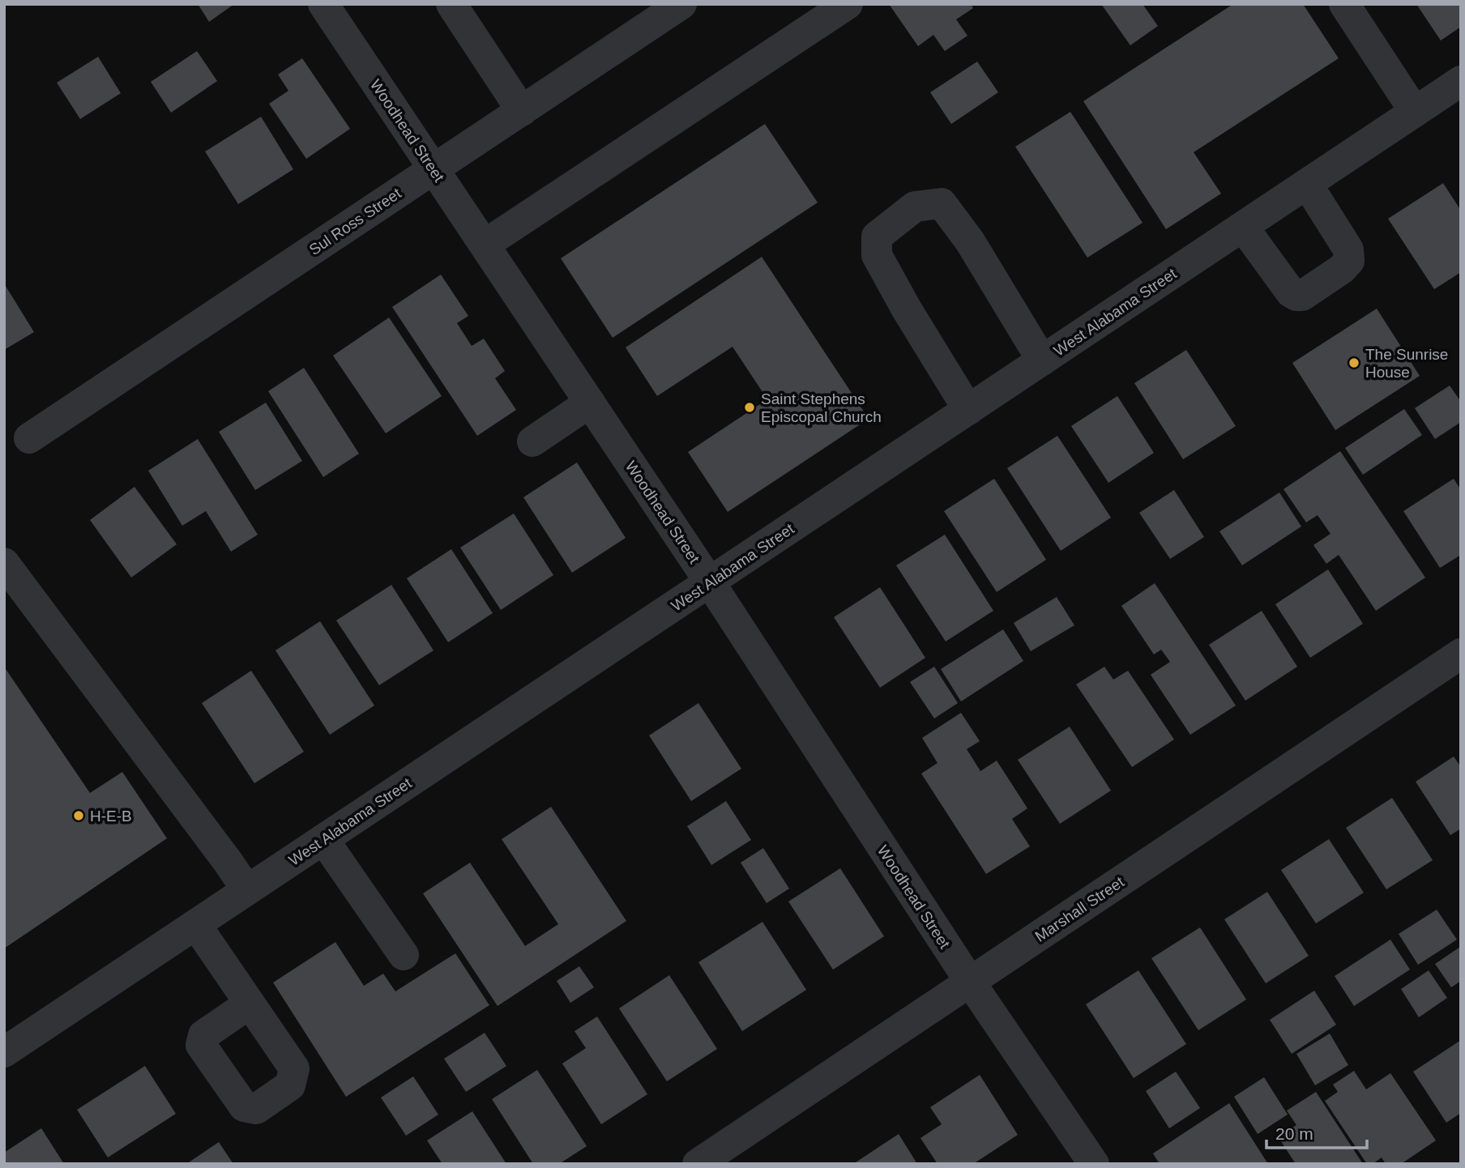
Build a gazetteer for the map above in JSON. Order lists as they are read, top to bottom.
{
  "streets": {
    "street": [
      "Woodhead Street",
      "Sul Ross Street",
      "West Alabama Street",
      "Marshall Street"
    ]
  },
  "crossings": [
    ["Woodhead Street", "Sul Ross Street"],
    ["Woodhead Street", "West Alabama Street"],
    ["Woodhead Street", "Marshall Street"]
  ],
  "places": ["The Sunrise House", "Saint Stephens Episcopal Church", "H-E-B"],
  "scale_bar": "20 m"
}
